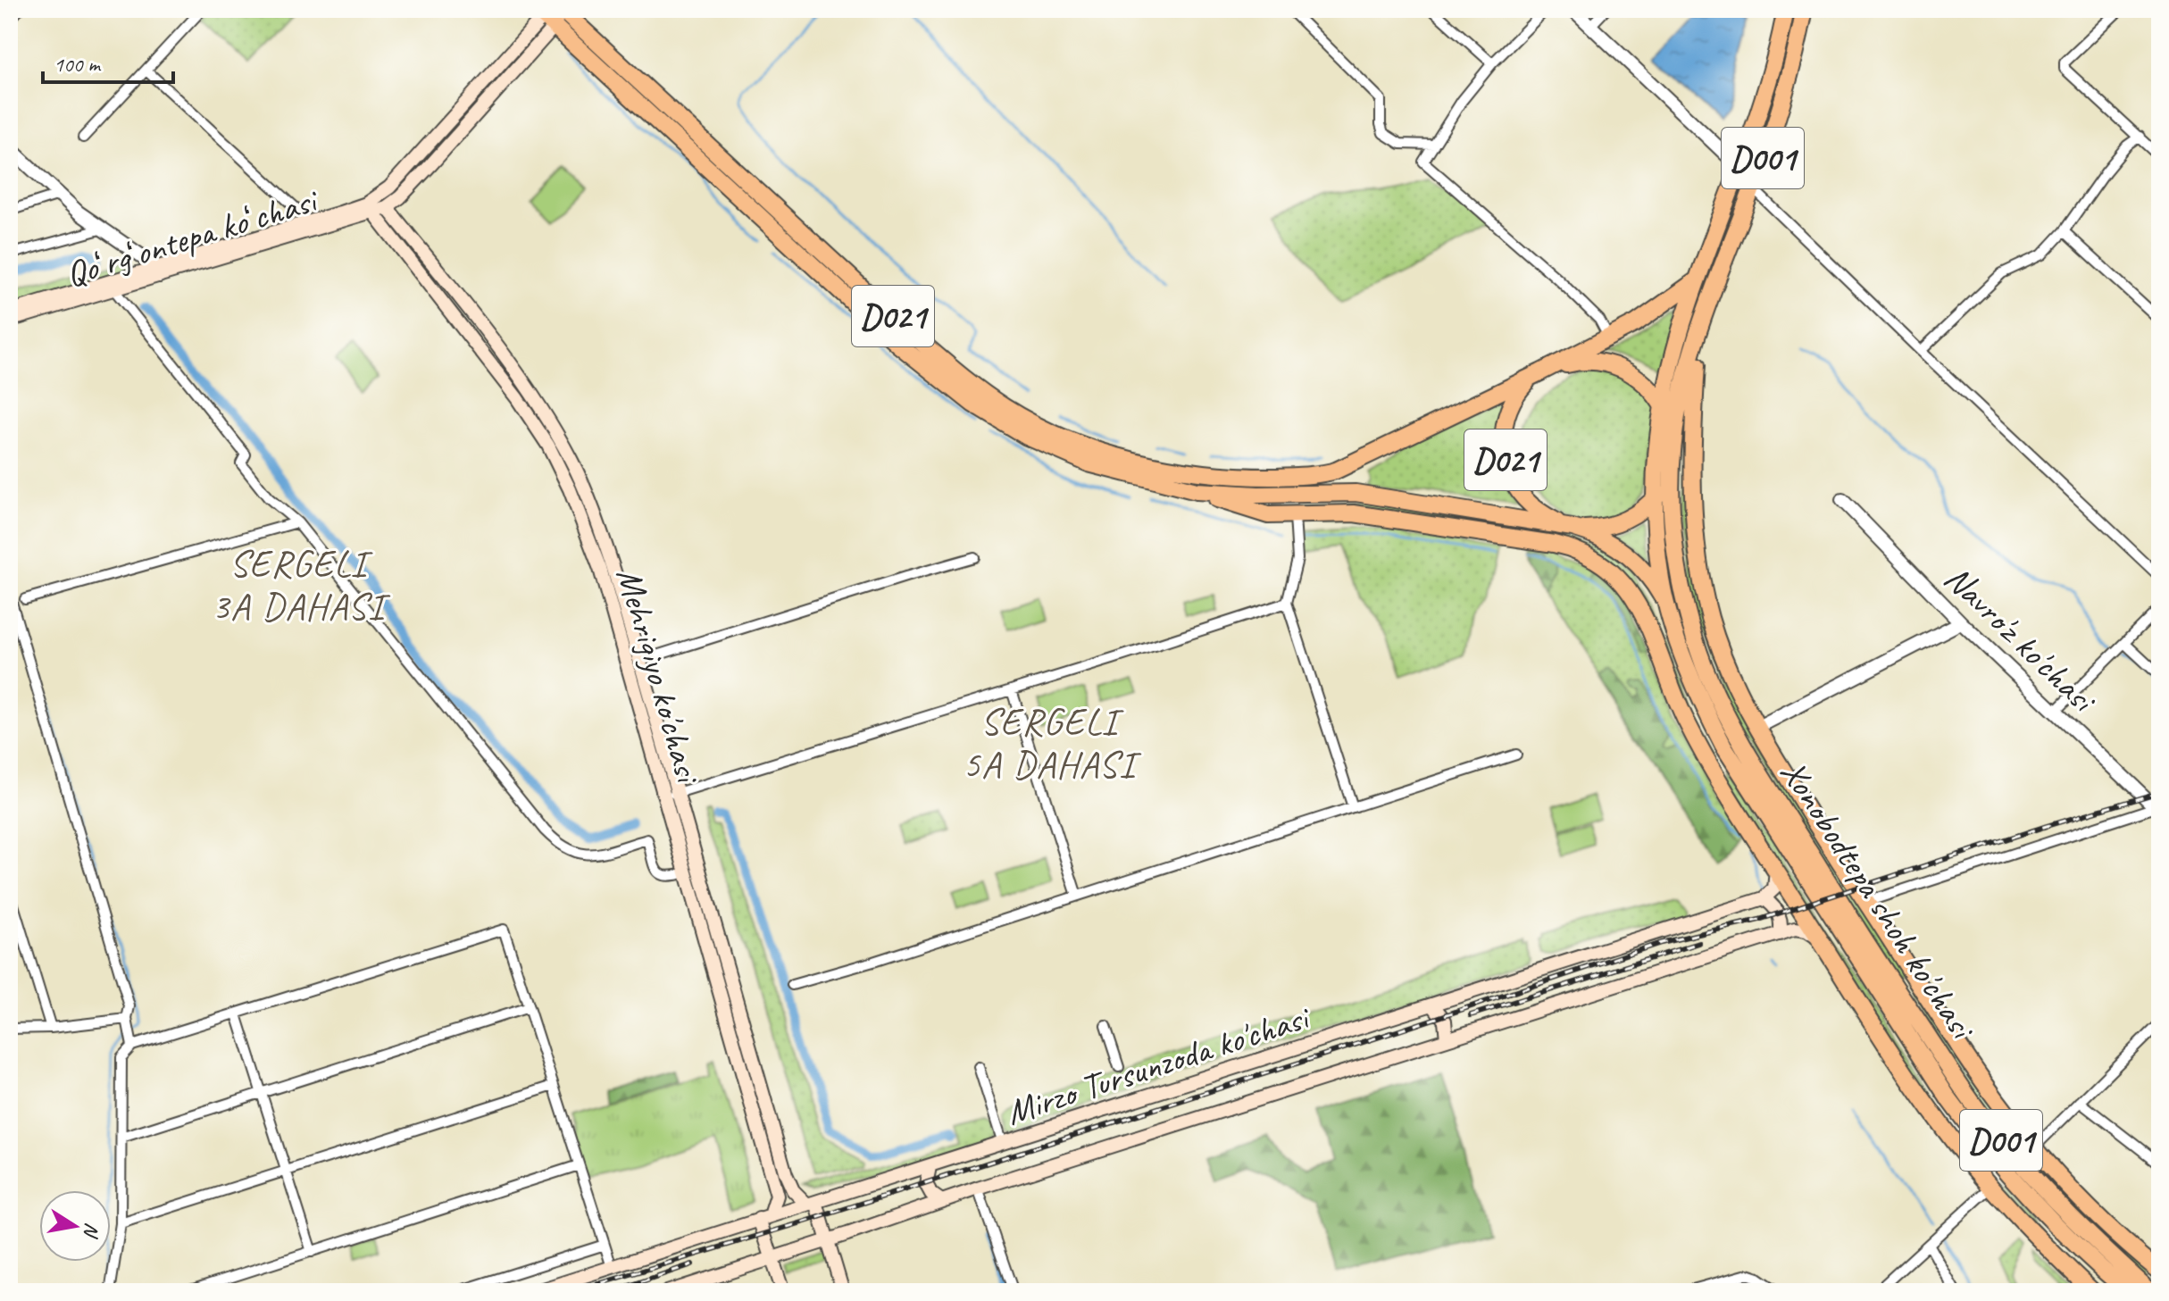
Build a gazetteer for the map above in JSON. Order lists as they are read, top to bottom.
{
  "streets": {
    "highway": ["D001", "D021", "Xonobodtepa shoh ko'chasi"],
    "main road": ["Qoʻrgʻontepa koʻchasi", "Mehrigiyo ko'chasi", "Mirzo Tursunzoda ko'chasi"],
    "street": ["Navro'z ko'chasi"]
  },
  "crossings": [
    ["D001", "D021"],
    ["D001", "Xonobodtepa shoh ko'chasi"],
    ["Qoʻrgʻontepa koʻchasi", "D021"],
    ["Qoʻrgʻontepa koʻchasi", "Mehrigiyo ko'chasi"],
    ["D021", "Xonobodtepa shoh ko'chasi"],
    ["Mehrigiyo ko'chasi", "Mirzo Tursunzoda ko'chasi"]
  ],
  "districts": ["SERGELI 3A DAHASI", "SERGELI 5A DAHASI"],
  "scale_bar": "100 m",
  "north": "right"
}
